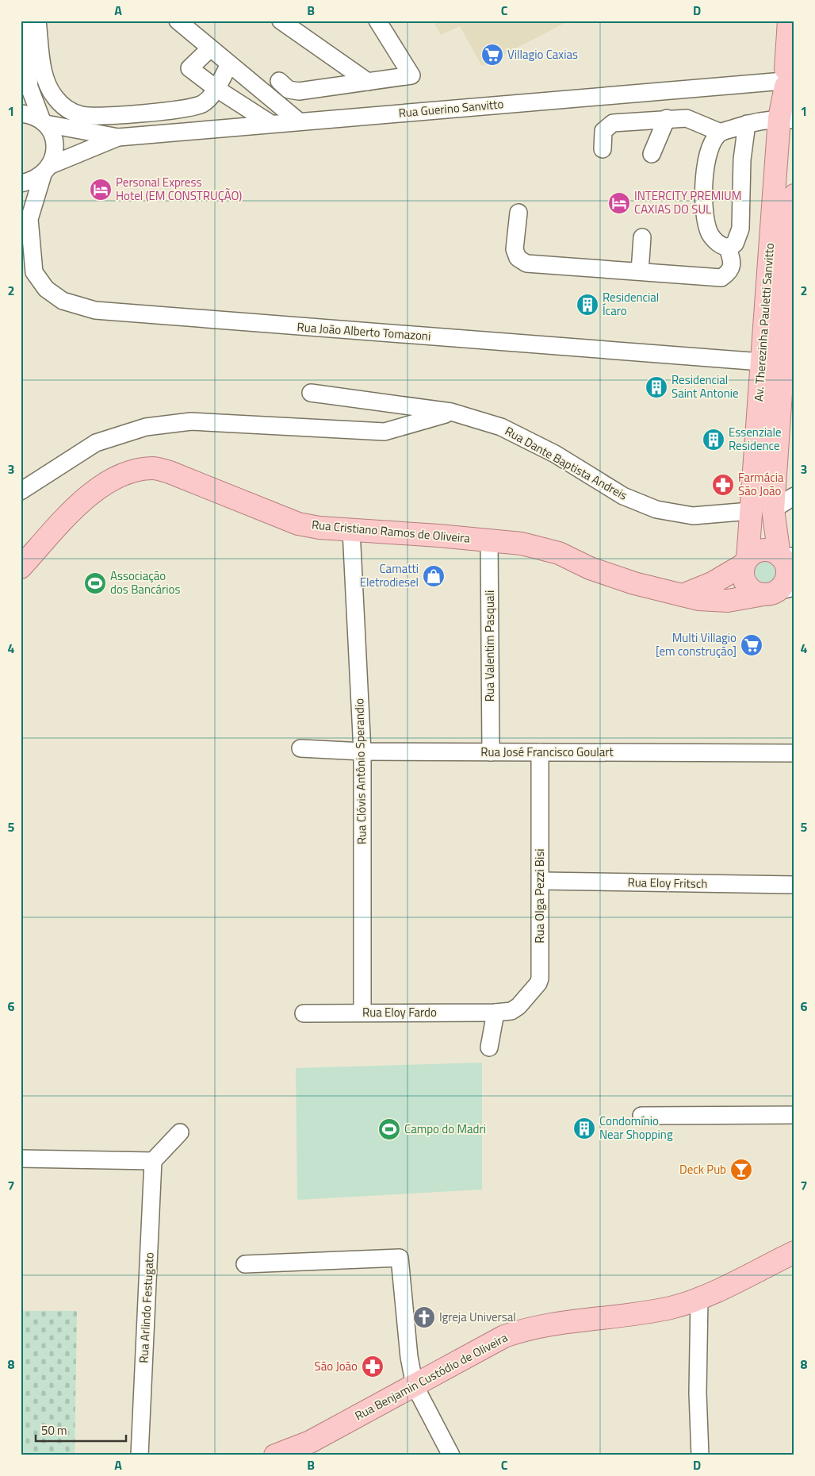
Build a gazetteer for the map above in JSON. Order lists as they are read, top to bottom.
{
  "streets": {
    "main road": ["Av. Therezinha Pauletti Sanvitto", "Rua Cristiano Ramos de Oliveira", "Rua Benjamin Custódio de Oliveira"],
    "street": [
      "Rua Guerino Sanvitto",
      "Rua João Alberto Tomazoni",
      "Rua Dante Baptista Andreis",
      "Rua Valentim Pasquali",
      "Rua José Francisco Goulart",
      "Rua Clóvis Antônio Sperandio",
      "Rua Eloy Fritsch",
      "Rua Olga Pezzi Bisi",
      "Rua Eloy Fardo",
      "Rua Arlindo Festugato"
    ]
  },
  "crossings": [
    ["Rua Guerino Sanvitto", "Av. Therezinha Pauletti Sanvitto"],
    ["Rua Guerino Sanvitto", "Rua João Alberto Tomazoni"],
    ["Av. Therezinha Pauletti Sanvitto", "Rua João Alberto Tomazoni"],
    ["Av. Therezinha Pauletti Sanvitto", "Rua Dante Baptista Andreis"],
    ["Av. Therezinha Pauletti Sanvitto", "Rua Cristiano Ramos de Oliveira"],
    ["Rua Cristiano Ramos de Oliveira", "Rua Valentim Pasquali"],
    ["Rua Cristiano Ramos de Oliveira", "Rua Clóvis Antônio Sperandio"],
    ["Rua Valentim Pasquali", "Rua José Francisco Goulart"],
    ["Rua José Francisco Goulart", "Rua Clóvis Antônio Sperandio"],
    ["Rua José Francisco Goulart", "Rua Olga Pezzi Bisi"],
    ["Rua Clóvis Antônio Sperandio", "Rua Eloy Fardo"],
    ["Rua Eloy Fritsch", "Rua Olga Pezzi Bisi"],
    ["Rua Olga Pezzi Bisi", "Rua Eloy Fardo"]
  ],
  "places": {
    "supermarket": ["Villagio Caxias", "Multi Villagio [em construção]"],
    "hotel": ["Personal Express Hotel (EM CONSTRUÇÃO)", "INTERCITY PREMIUM CAXIAS DO SUL"],
    "building": [
      "Residencial Ícaro",
      "Residencial Saint Antonie",
      "Essenziale Residence",
      "Condomínio Near Shopping"
    ],
    "pharmacy": ["Farmácia São João", "São João"],
    "shop": ["Camatti Eletrodiesel"],
    "sports": ["Associação dos Bancários", "Campo do Madri"],
    "bar": ["Deck Pub"],
    "church": ["Igreja Universal"]
  },
  "scale_bar": "50 m",
  "grid": {
    "columns": [
      "A",
      "B",
      "C",
      "D"
    ],
    "rows": [
      "1",
      "2",
      "3",
      "4",
      "5",
      "6",
      "7",
      "8"
    ]
  }
}
